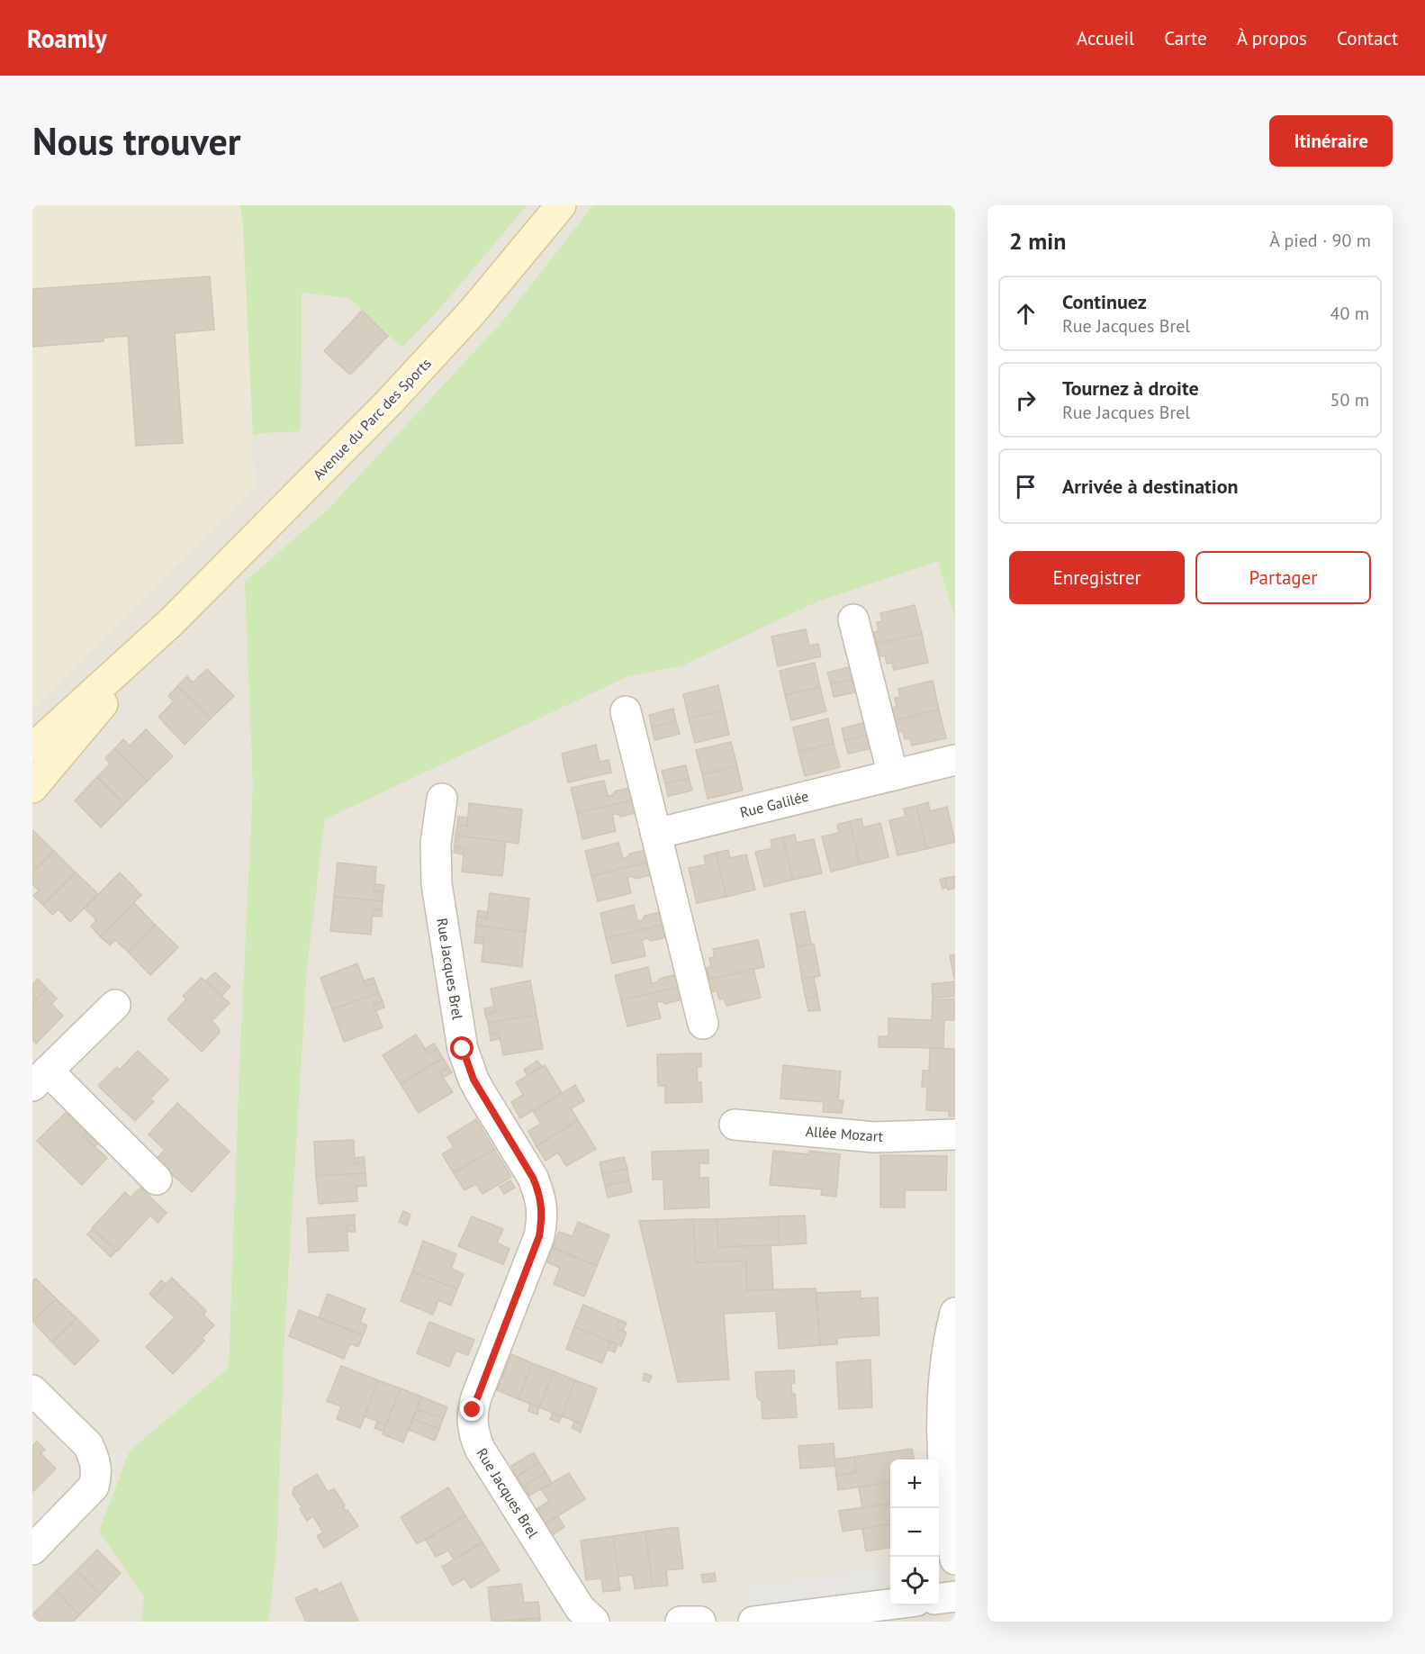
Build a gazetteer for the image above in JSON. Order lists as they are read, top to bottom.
{
  "streets": {
    "street": [
      "Avenue du Parc des Sports",
      "Rue Galilée",
      "Rue Jacques Brel",
      "Allée Mozart"
    ]
  },
  "page": {
    "header": "Roamly",
    "nav": [
      "Accueil",
      "Carte",
      "À propos",
      "Contact"
    ],
    "buttons": [
      "Itinéraire",
      ["Enregistrer", "Partager"]
    ],
    "title": "Nous trouver",
    "heading": ["2 min", "À pied · 90 m"],
    "list": [
      ["Continuez", "Rue Jacques Brel", "40 m"],
      ["Tournez à droite", "Rue Jacques Brel", "50 m"],
      "Arrivée à destination"
    ],
    "map_buttons": ["+", "−"]
  }
}
